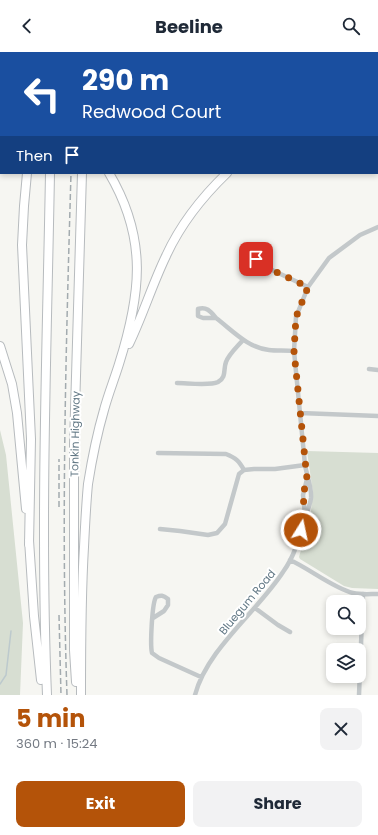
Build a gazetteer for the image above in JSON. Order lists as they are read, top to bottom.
{
  "streets": {
    "highway": ["Tonkin Highway"],
    "street": ["Bluegum Road"]
  },
  "page": {
    "header": "Beeline",
    "turn": ["290 m", "Redwood Court"],
    "then": "Then",
    "heading": ["5 min", "360 m · 15:24"],
    "buttons": ["Exit", "Share"]
  }
}
